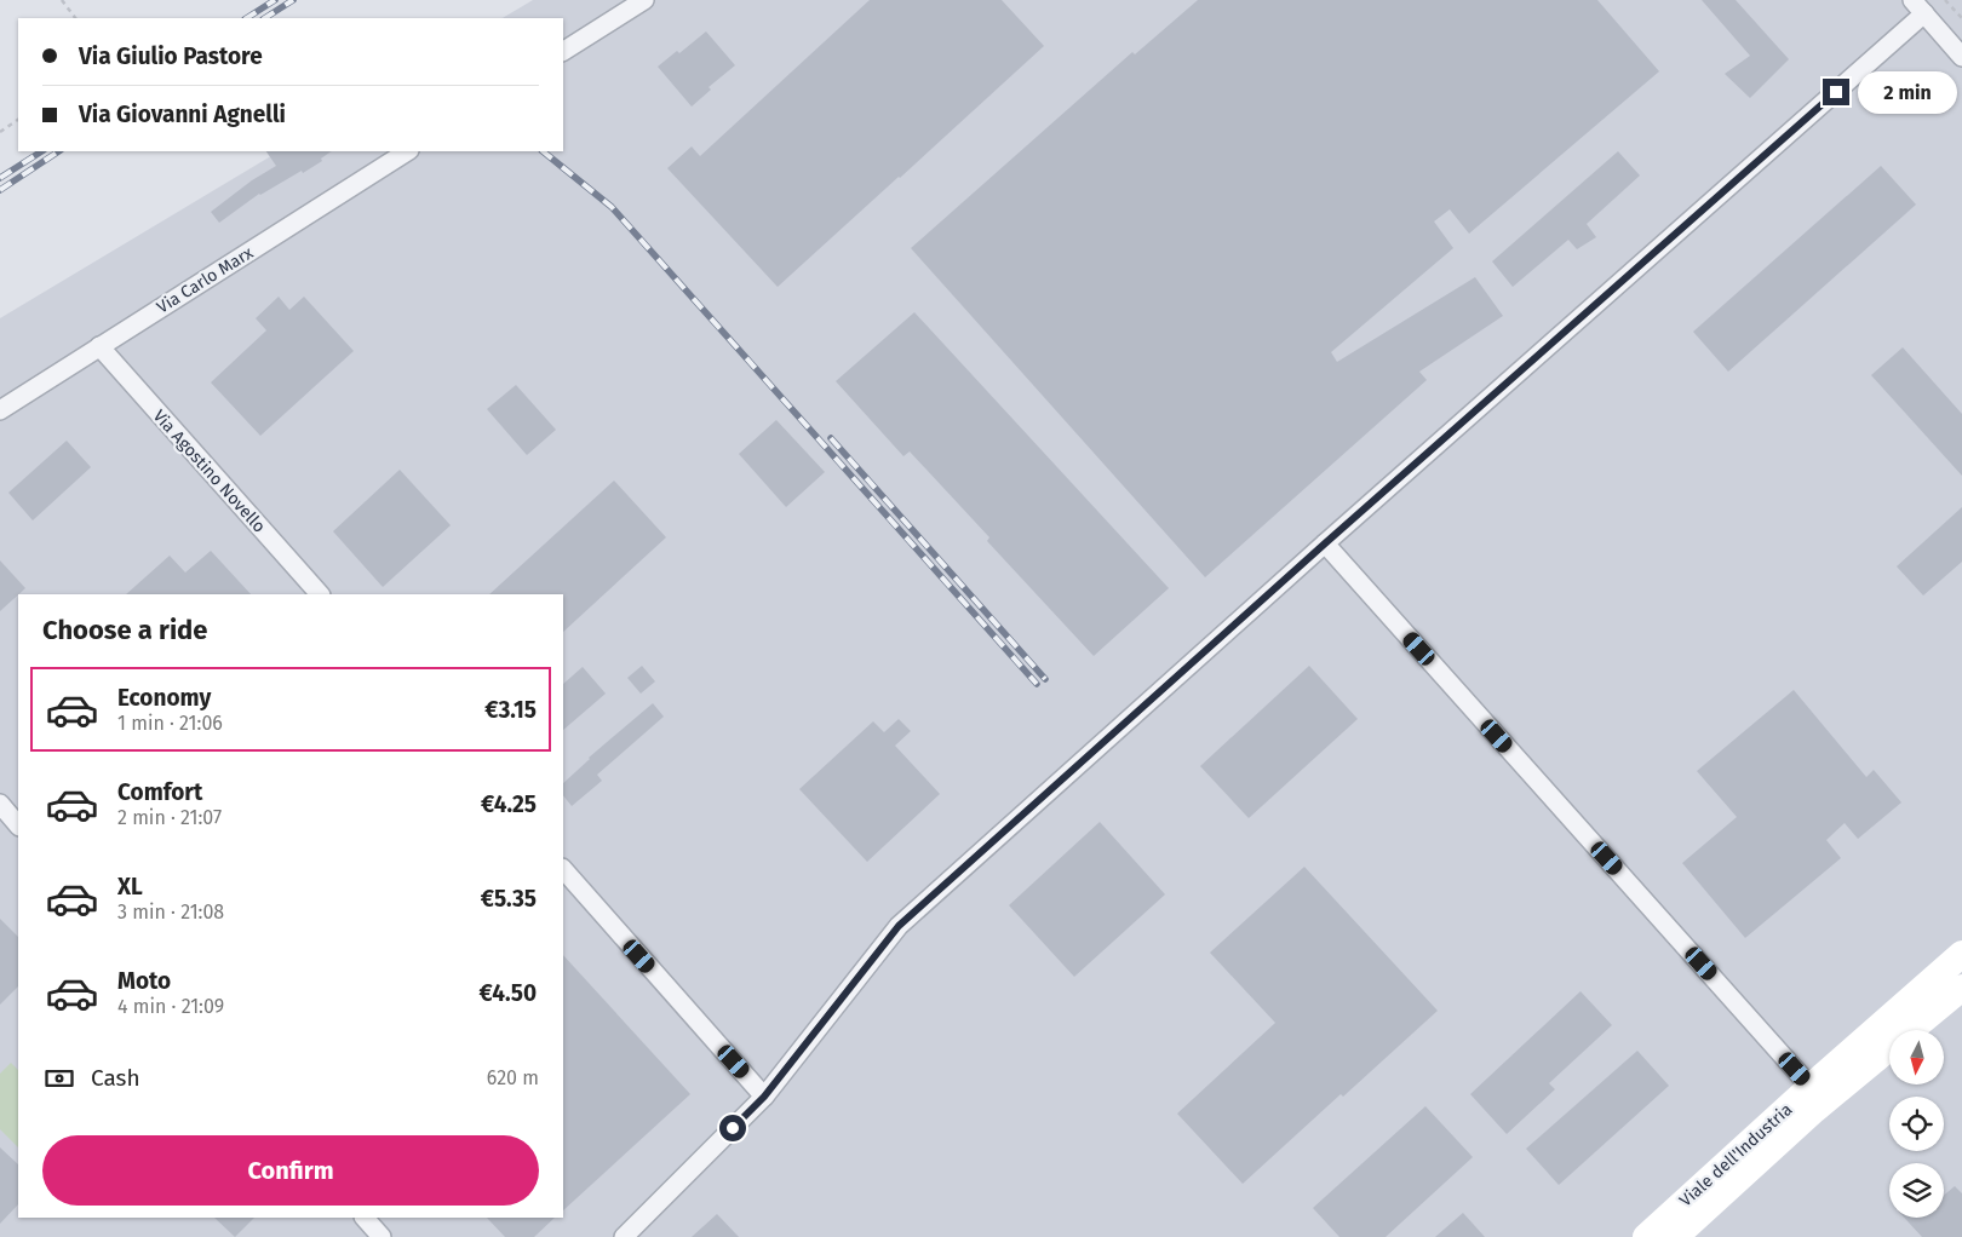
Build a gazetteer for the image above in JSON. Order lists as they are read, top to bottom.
{
  "streets": {
    "main road": ["Viale dell'Industria"],
    "street": ["Via Carlo Marx", "Via Agostino Novello"]
  },
  "crossings": [
    ["Via Carlo Marx", "Via Agostino Novello"]
  ],
  "north": "bottom",
  "page": {
    "banner": ["Via Giulio Pastore", "Via Giovanni Agnelli"],
    "bubble": "2 min",
    "heading": "Choose a ride",
    "list": [
      {
        "name": "Economy",
        "note": "1 min · 21:06",
        "value": "€3.15"
      },
      {
        "name": "Comfort",
        "note": "2 min · 21:07",
        "value": "€4.25"
      },
      {
        "name": "XL",
        "note": "3 min · 21:08",
        "value": "€5.35"
      },
      {
        "name": "Moto",
        "note": "4 min · 21:09",
        "value": "€4.50"
      }
    ],
    "pay": ["Cash", "620 m"],
    "buttons": "Confirm"
  }
}
